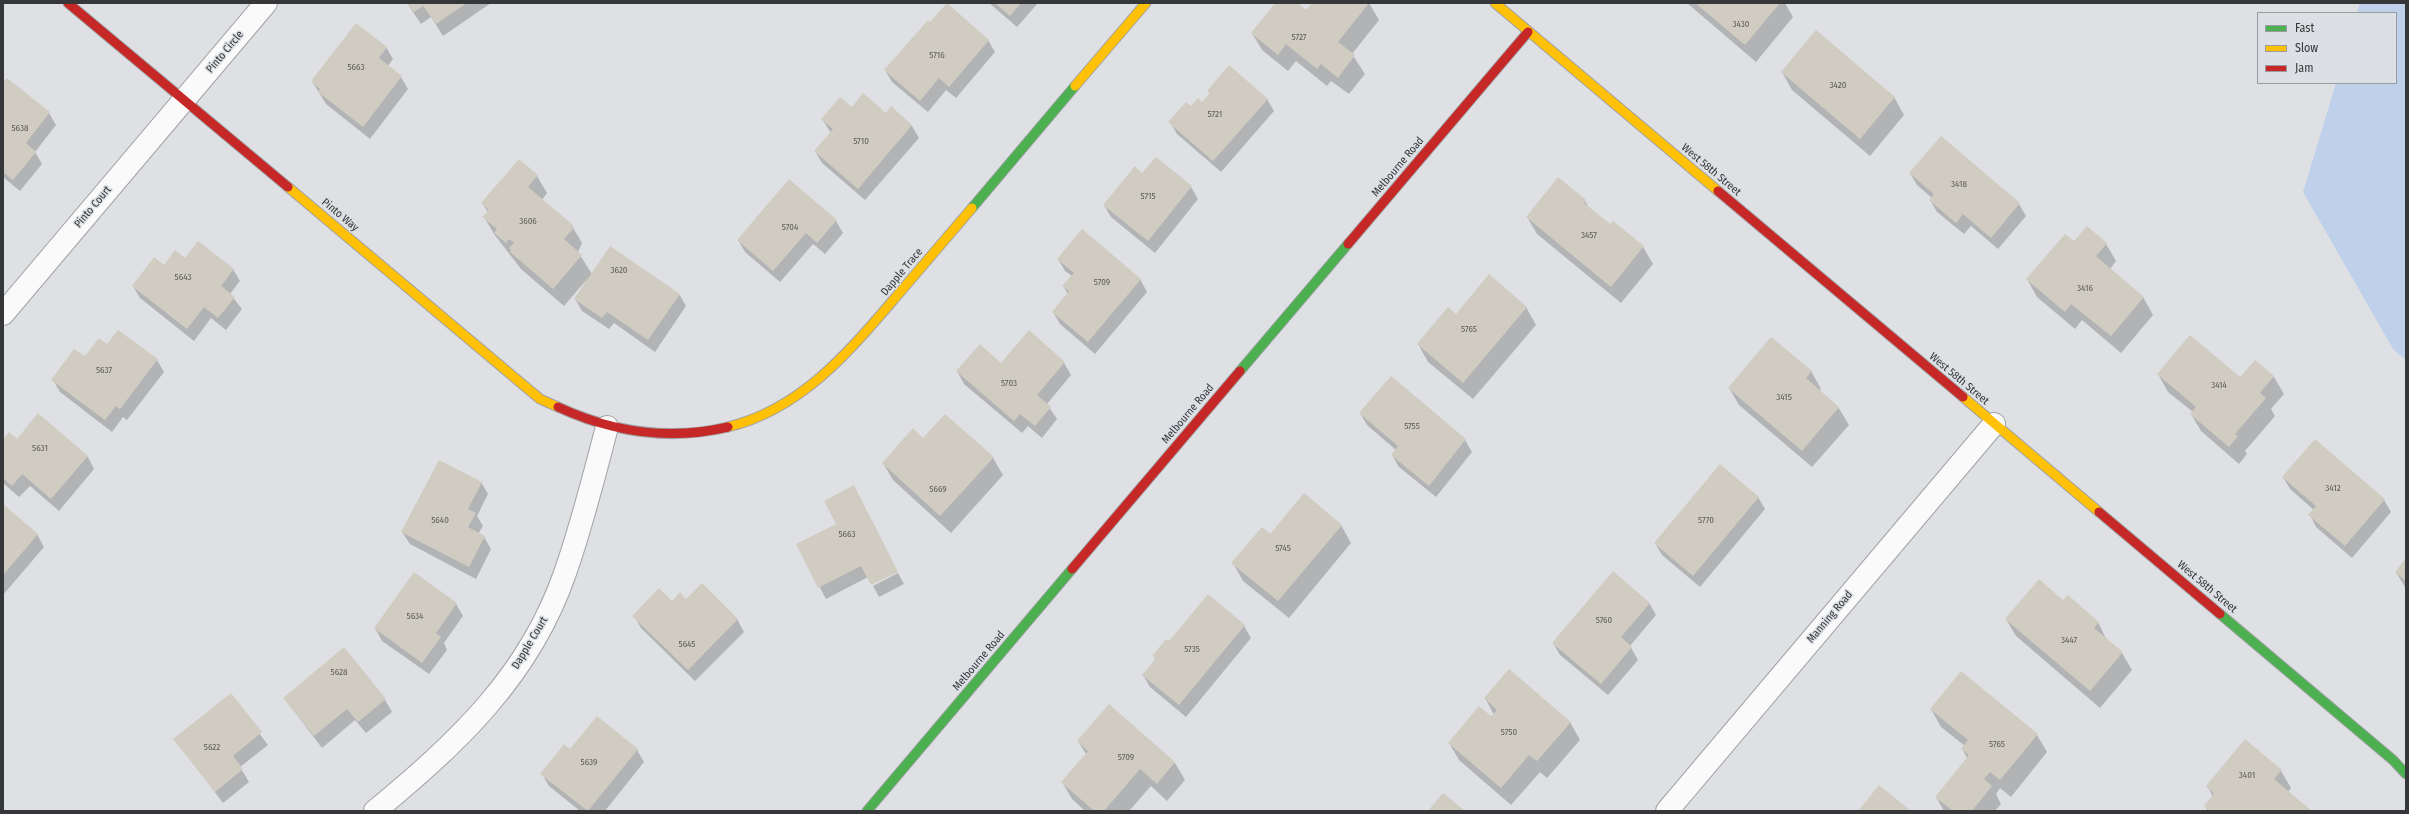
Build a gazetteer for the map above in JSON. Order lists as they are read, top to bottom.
{
  "streets": {
    "street": [
      "Pinto Circle",
      "Melbourne Road",
      "West 58th Street",
      "Pinto Court",
      "Pinto Way",
      "Dapple Trace",
      "Manning Road",
      "Dapple Court"
    ]
  },
  "crossings": [
    ["Pinto Circle", "Pinto Court"],
    ["Pinto Circle", "Pinto Way"],
    ["Melbourne Road", "West 58th Street"],
    ["West 58th Street", "Manning Road"],
    ["Pinto Court", "Pinto Way"],
    ["Pinto Way", "Dapple Trace"],
    ["Pinto Way", "Dapple Court"],
    ["Dapple Trace", "Dapple Court"]
  ],
  "house_numbers": [
    "3430",
    "5727",
    "5716",
    "5663",
    "3420",
    "5721",
    "5638",
    "5710",
    "3418",
    "5715",
    "3606",
    "5704",
    "3457",
    "3620",
    "5643",
    "5709",
    "3416",
    "5765",
    "5637",
    "5703",
    "3414",
    "3415",
    "5755",
    "5631",
    "3412",
    "5669",
    "5640",
    "5770",
    "5663",
    "5745",
    "5634",
    "5760",
    "3447",
    "5645",
    "5735",
    "5628",
    "5750",
    "5765",
    "5622",
    "5709",
    "5639",
    "3401"
  ],
  "legend": ["Fast", "Slow", "Jam"]
}
